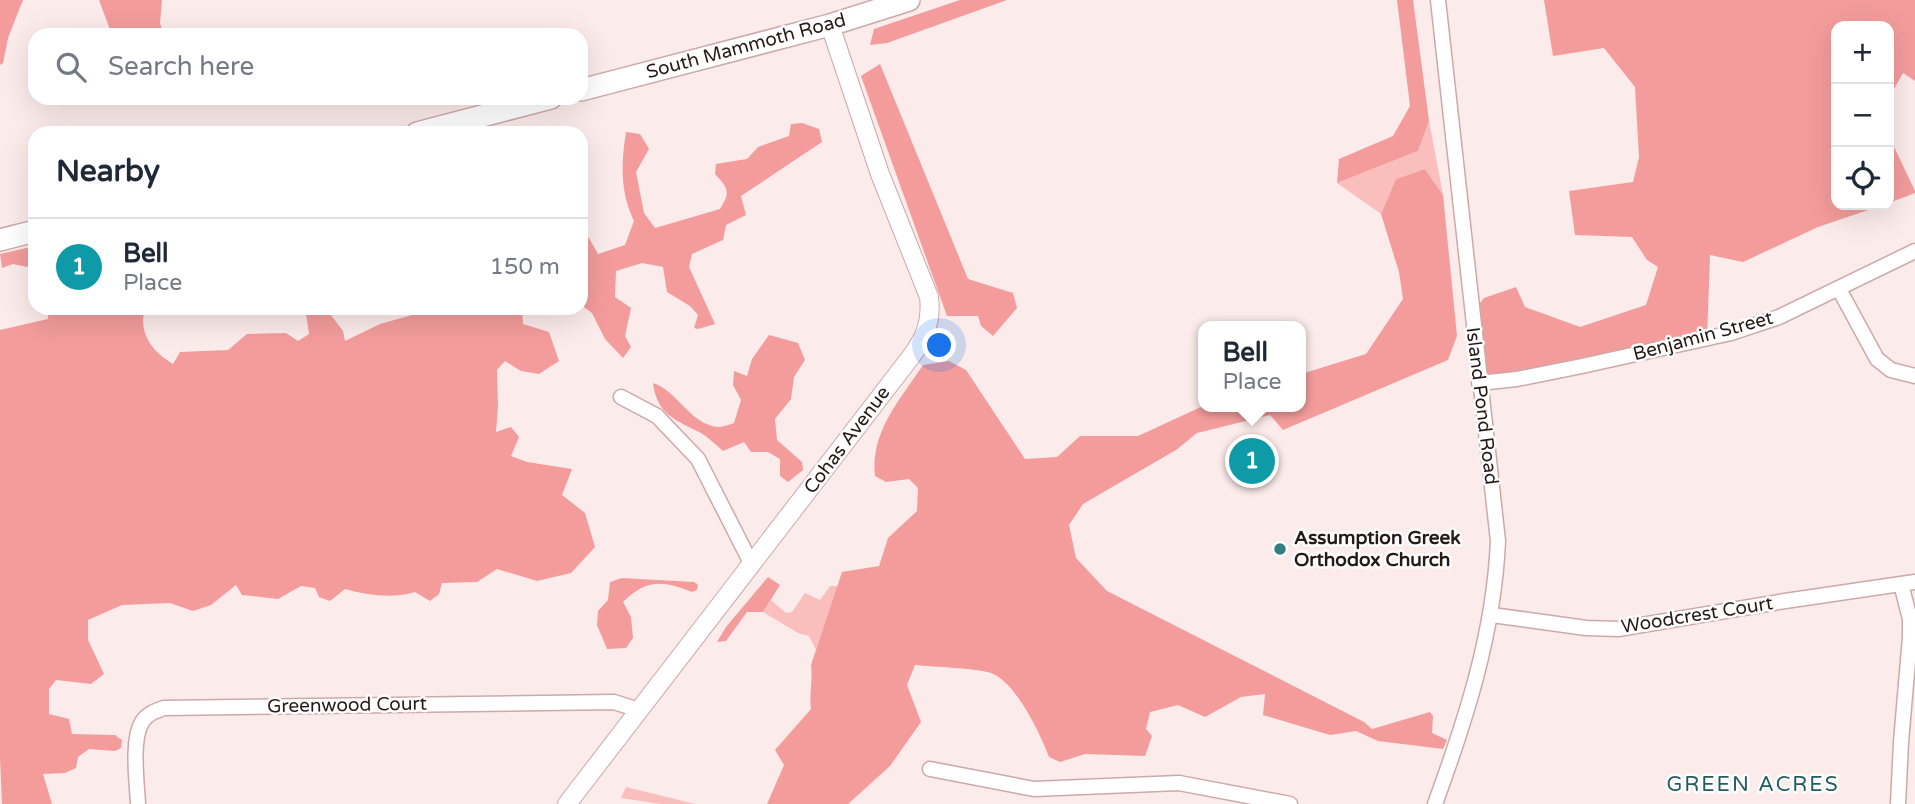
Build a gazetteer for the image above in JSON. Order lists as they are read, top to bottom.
{
  "streets": {
    "main road": ["South Mammoth Road"],
    "street": [
      "Benjamin Street",
      "Island Pond Road",
      "Cohas Avenue",
      "Woodcrest Court",
      "Greenwood Court"
    ]
  },
  "crossings": [
    ["South Mammoth Road", "Cohas Avenue"],
    ["Benjamin Street", "Island Pond Road"],
    ["Island Pond Road", "Woodcrest Court"],
    ["Cohas Avenue", "Greenwood Court"]
  ],
  "districts": ["GREEN ACRES"],
  "places": ["Assumption Greek Orthodox Church"],
  "page": {
    "map_buttons": ["+", "−"],
    "search": "Search here",
    "heading": "Nearby",
    "list": [
      {
        "mark": "1",
        "name": "Bell",
        "note": "Place",
        "value": "150 m"
      }
    ],
    "popup": ["Bell", "Place"],
    "pins": "1"
  }
}
